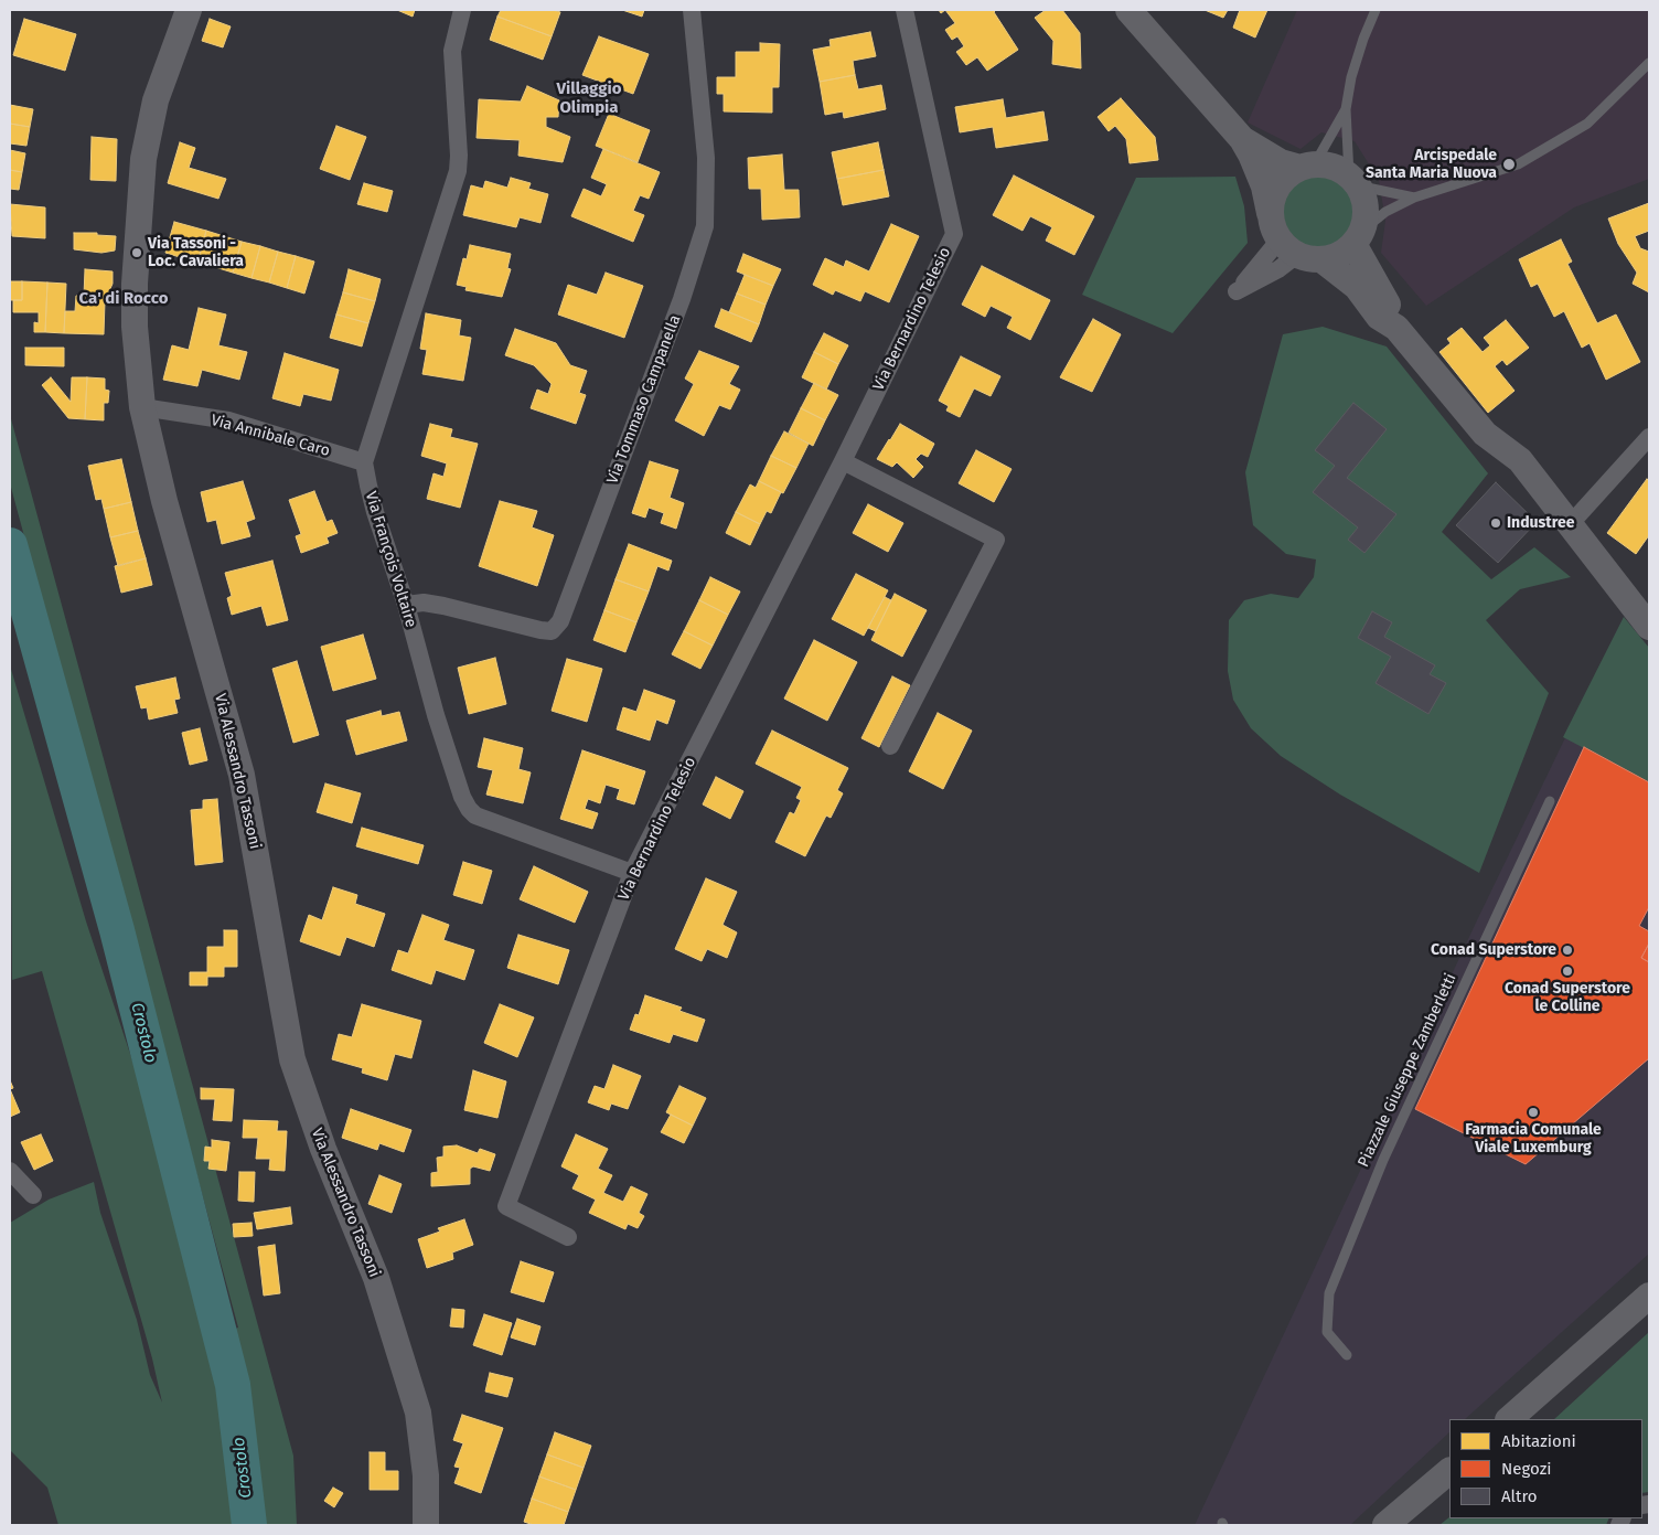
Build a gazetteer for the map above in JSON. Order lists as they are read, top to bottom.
{
  "streets": {
    "street": [
      "Via Bernardino Telesio",
      "Via Tommaso Campanella",
      "Via Annibale Caro",
      "Via François Voltaire",
      "Via Alessandro Tassoni"
    ],
    "lane": ["Piazzale Giuseppe Zamberletti"]
  },
  "crossings": [
    ["Via Bernardino Telesio", "Via François Voltaire"],
    ["Via Tommaso Campanella", "Via François Voltaire"],
    ["Via Annibale Caro", "Via François Voltaire"],
    ["Via Annibale Caro", "Via Alessandro Tassoni"]
  ],
  "districts": ["Villaggio Olimpia", "Ca' di Rocco"],
  "water": ["Crostolo"],
  "places": [
    "Arcispedale Santa Maria Nuova",
    "Via Tassoni - Loc. Cavaliera",
    "Industree",
    "Conad Superstore",
    "Conad Superstore le Colline",
    "Farmacia Comunale Viale Luxemburg"
  ],
  "legend": ["Abitazioni", "Negozi", "Altro"]
}
